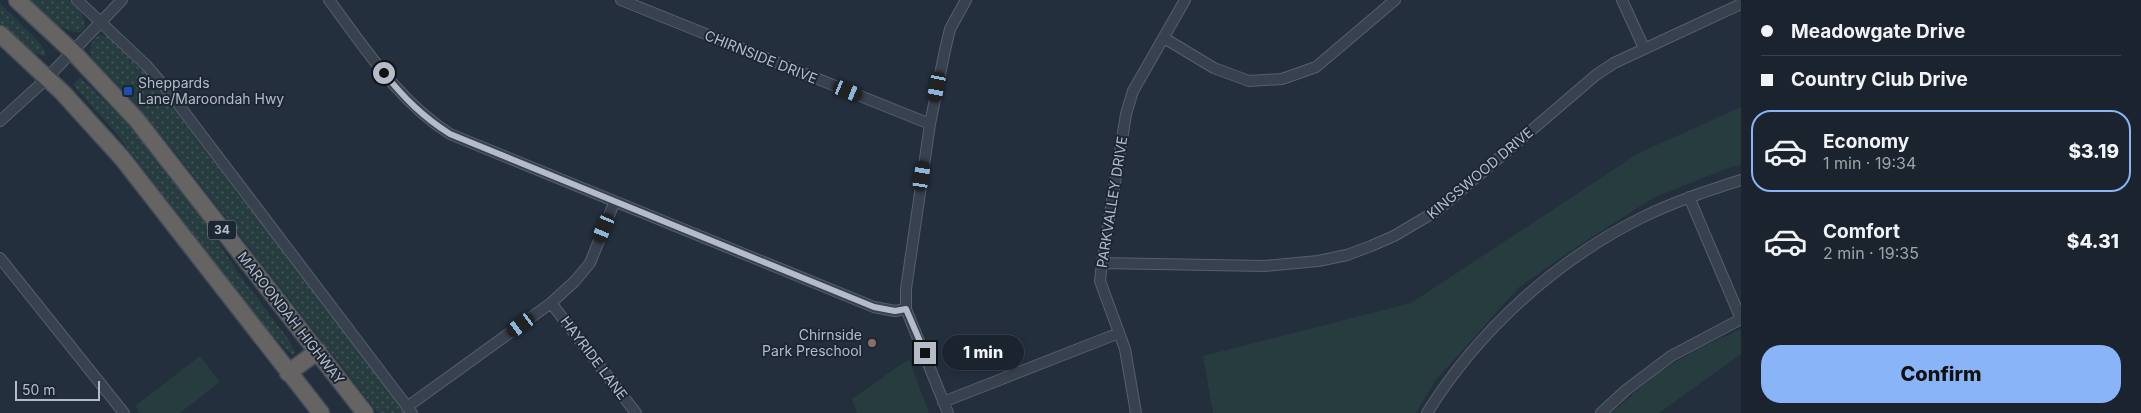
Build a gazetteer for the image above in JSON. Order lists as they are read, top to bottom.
{
  "streets": {
    "highway": ["34", "MAROONDAH HIGHWAY"],
    "street": [
      "CHIRNSIDE DRIVE",
      "KINGSWOOD DRIVE",
      "PARKVALLEY DRIVE",
      "HAYRIDE LANE"
    ]
  },
  "crossings": [
    ["KINGSWOOD DRIVE", "PARKVALLEY DRIVE"]
  ],
  "places": {
    "transit": ["Sheppards Lane/Maroondah Hwy"],
    "other": ["Chirnside Park Preschool"]
  },
  "scale_bar": "50 m",
  "page": {
    "banner": ["Meadowgate Drive", "Country Club Drive"],
    "list": [
      {
        "name": "Economy",
        "note": "1 min · 19:34",
        "value": "$3.19"
      },
      {
        "name": "Comfort",
        "note": "2 min · 19:35",
        "value": "$4.31"
      }
    ],
    "bubble": "1 min",
    "buttons": "Confirm",
    "scale": "50 m"
  }
}
